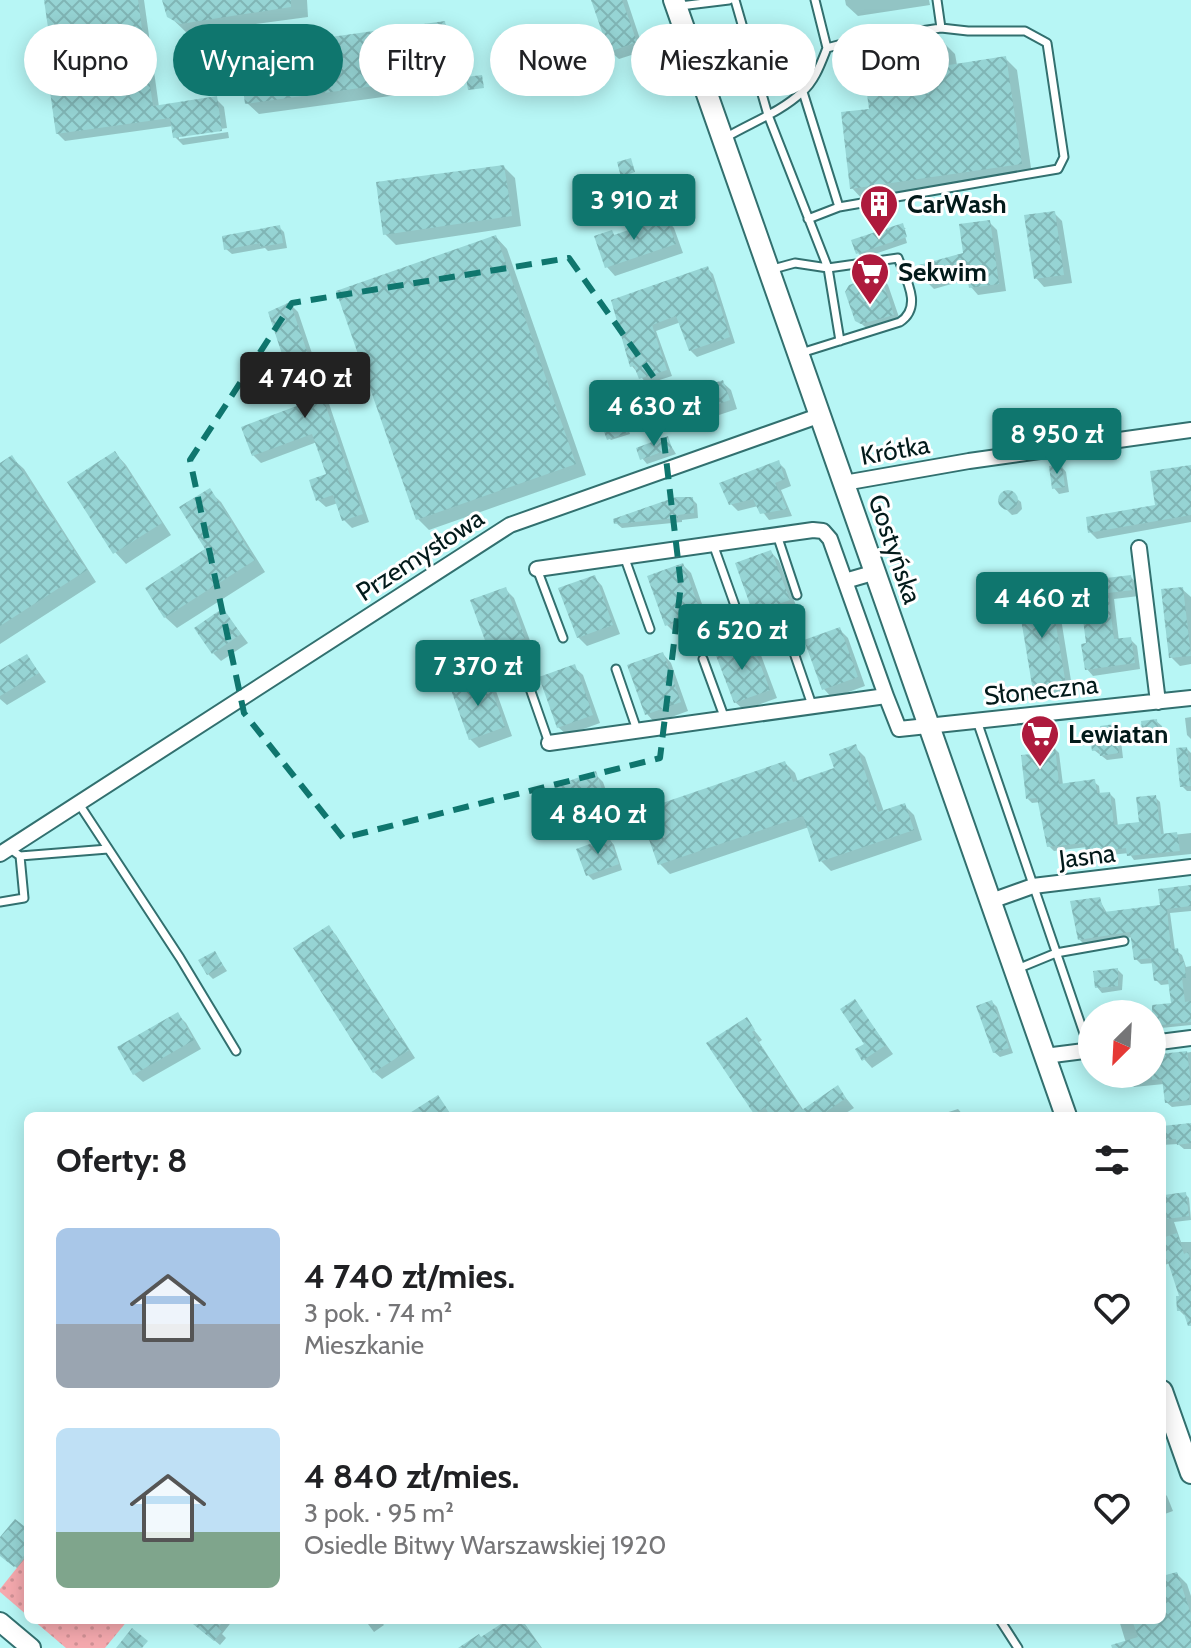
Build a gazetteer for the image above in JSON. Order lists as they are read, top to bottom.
{
  "streets": {
    "main road": ["Gostyńska"],
    "street": [
      "Krótka",
      "Przemysłowa",
      "Słoneczna",
      "Jasna"
    ]
  },
  "crossings": [
    ["Krótka", "Gostyńska"],
    ["Gostyńska", "Przemysłowa"],
    ["Gostyńska", "Słoneczna"],
    ["Gostyńska", "Jasna"]
  ],
  "places": {
    "building": ["CarWash"],
    "supermarket": ["Sekwim", "Lewiatan"]
  },
  "north": "bottom left",
  "page": {
    "chip": [
      "Kupno",
      "Wynajem",
      "Filtry",
      "Nowe",
      "Mieszkanie",
      "Dom"
    ],
    "price": [
      "3 910 zł",
      "4 740 zł",
      "4 630 zł",
      "8 950 zł",
      "4 460 zł",
      "6 520 zł",
      "7 370 zł",
      "4 840 zł"
    ],
    "heading": "Oferty: 8",
    "list": [
      {
        "name": "4 740 zł/mies.",
        "note": "3 pok. · 74 m² · Mieszkanie"
      },
      {
        "name": "4 840 zł/mies.",
        "note": "3 pok. · 95 m² · Osiedle Bitwy Warszawskiej 1920"
      }
    ]
  }
}
